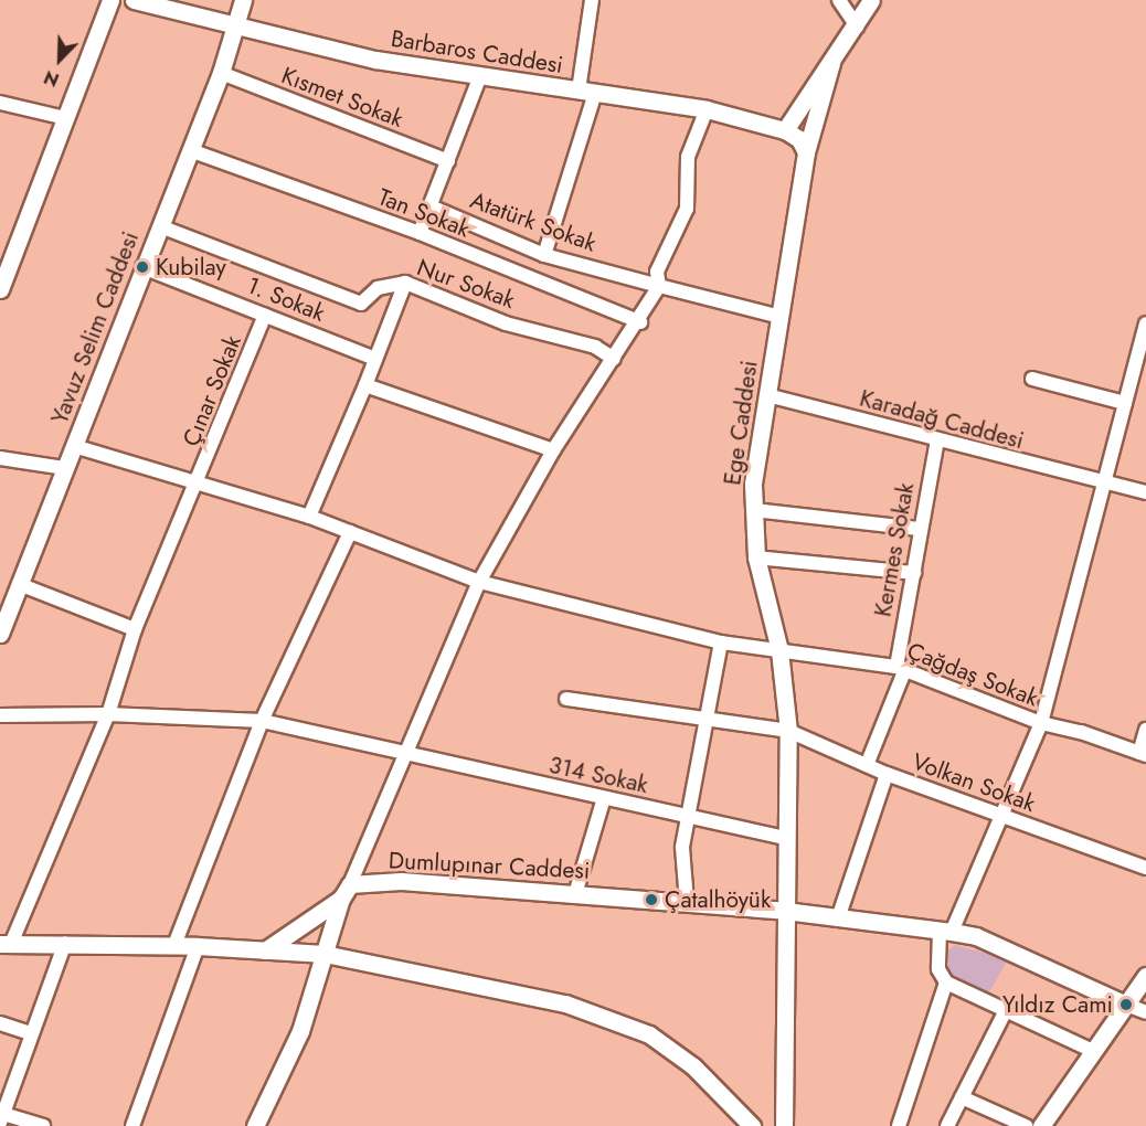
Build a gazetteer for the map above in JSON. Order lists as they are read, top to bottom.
{
  "streets": {
    "street": [
      "Barbaros Caddesi",
      "Kısmet Sokak",
      "Tan Sokak",
      "Atatürk Sokak",
      "Nur Sokak",
      "1. Sokak",
      "Yavuz Selim Caddesi",
      "Çınar Sokak",
      "Karadağ Caddesi",
      "Ege Caddesi",
      "Kermes Sokak",
      "Çağdaş Sokak",
      "314 Sokak",
      "Volkan Sokak",
      "Dumlupınar Caddesi"
    ]
  },
  "crossings": [
    ["Barbaros Caddesi", "Yavuz Selim Caddesi"],
    ["Barbaros Caddesi", "Ege Caddesi"],
    ["Kısmet Sokak", "Yavuz Selim Caddesi"],
    ["Tan Sokak", "Yavuz Selim Caddesi"],
    ["Atatürk Sokak", "Ege Caddesi"],
    ["Nur Sokak", "Yavuz Selim Caddesi"],
    ["1. Sokak", "Yavuz Selim Caddesi"],
    ["1. Sokak", "Çınar Sokak"],
    ["Yavuz Selim Caddesi", "Çağdaş Sokak"],
    ["Çınar Sokak", "Çağdaş Sokak"],
    ["Çınar Sokak", "314 Sokak"],
    ["Karadağ Caddesi", "Ege Caddesi"],
    ["Karadağ Caddesi", "Kermes Sokak"],
    ["Ege Caddesi", "Çağdaş Sokak"],
    ["Ege Caddesi", "314 Sokak"],
    ["Ege Caddesi", "Volkan Sokak"],
    ["Ege Caddesi", "Dumlupınar Caddesi"],
    ["Kermes Sokak", "Çağdaş Sokak"],
    ["Kermes Sokak", "Volkan Sokak"]
  ],
  "places": ["Kubilay", "Çatalhöyük", "Yıldız Cami"],
  "north": "bottom left"
}
